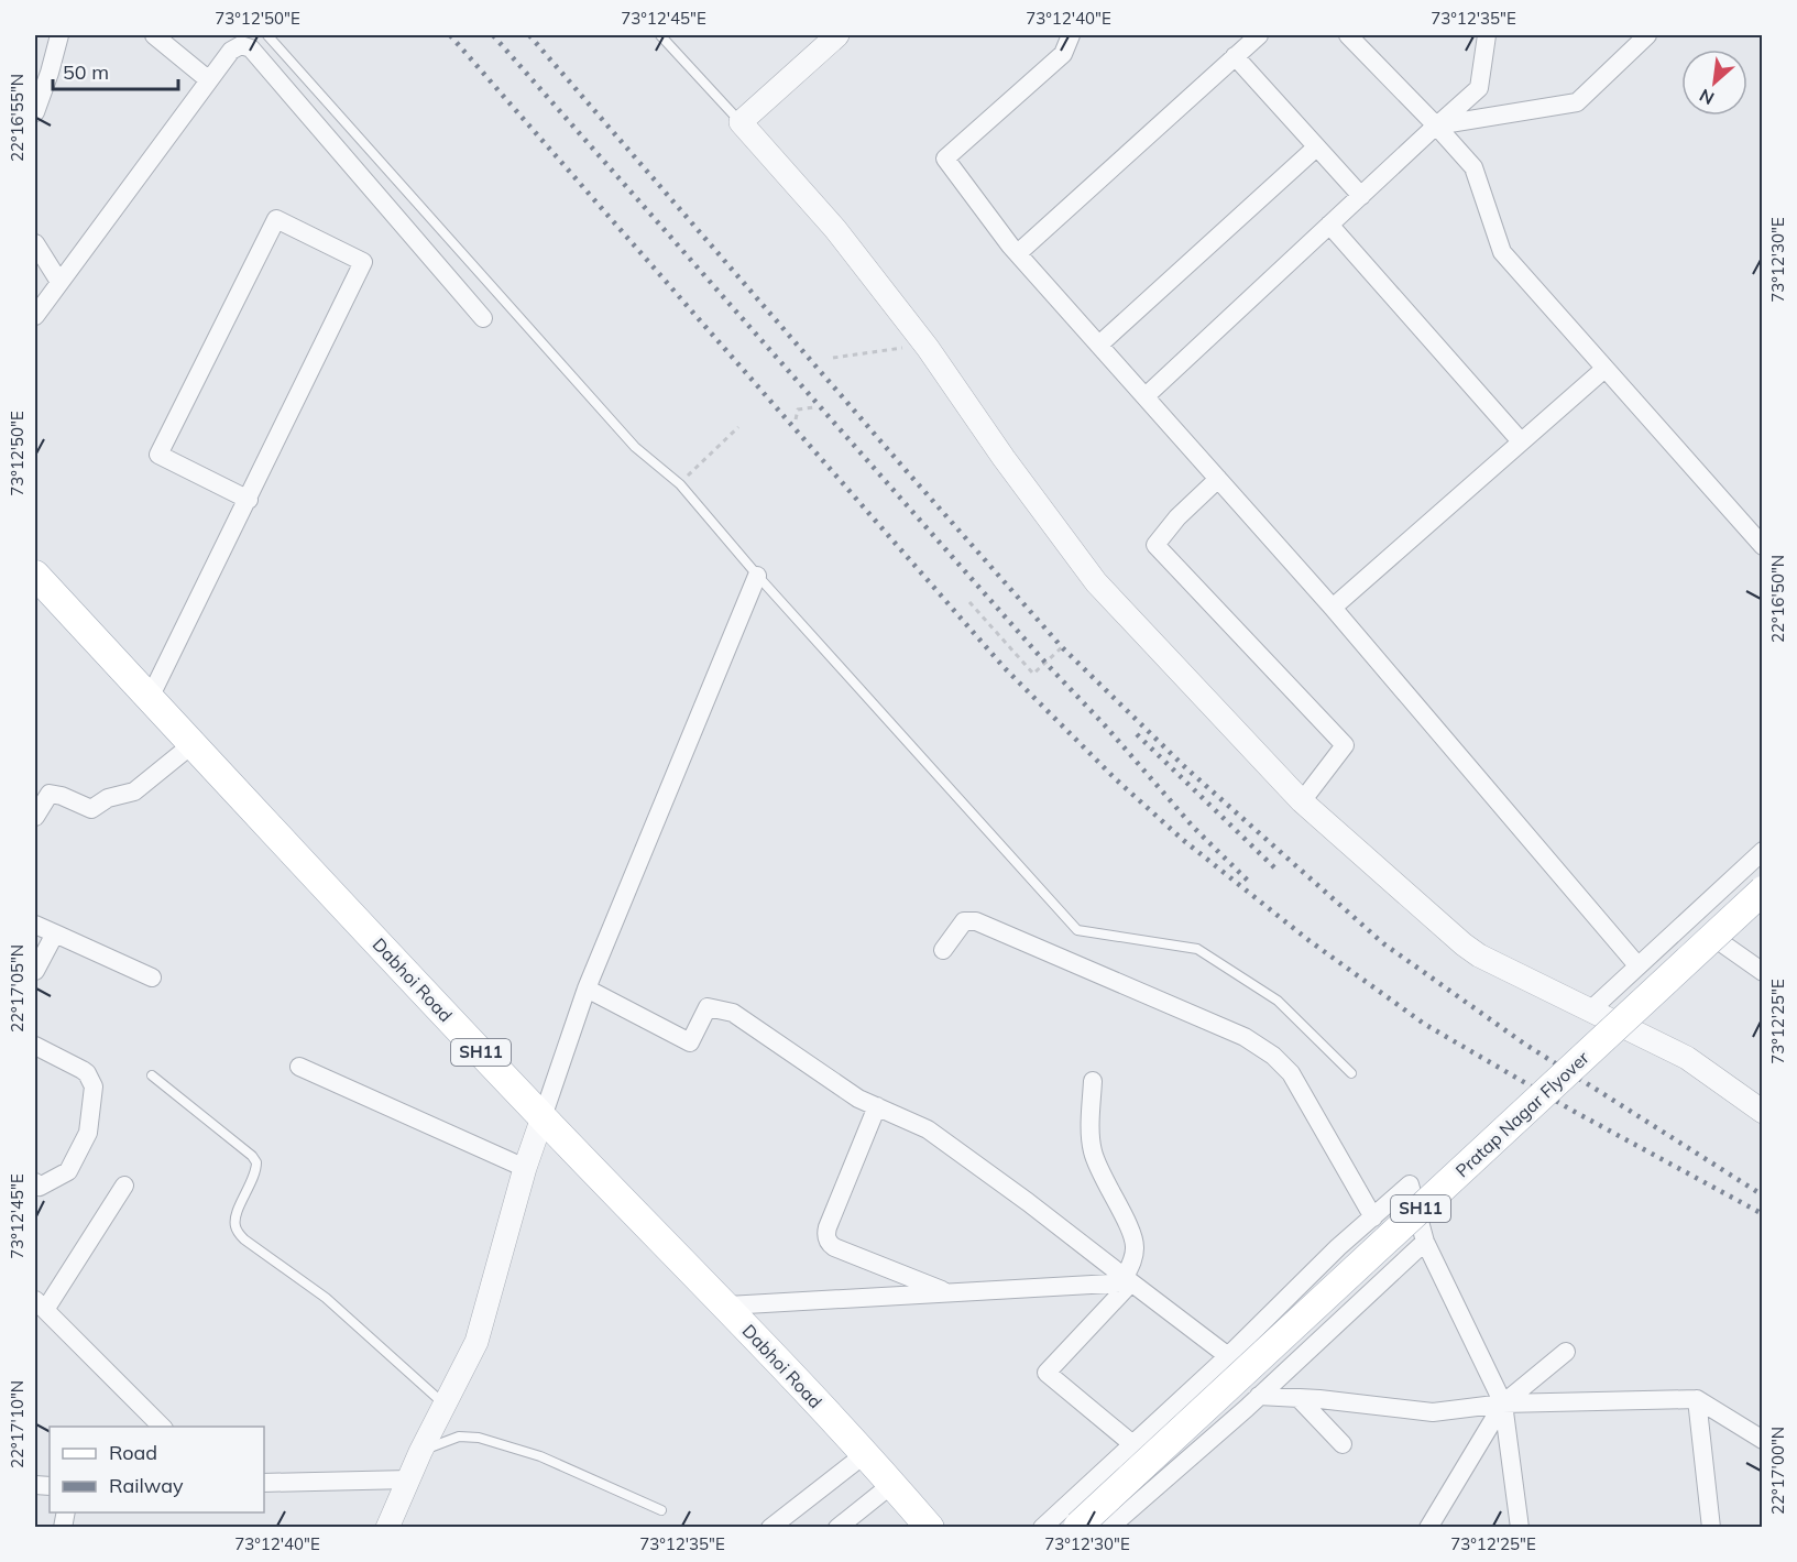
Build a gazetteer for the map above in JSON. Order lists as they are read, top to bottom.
{
  "streets": {
    "main road": ["Dabhoi Road", "SH11", "Pratap Nagar Flyover"]
  },
  "legend": ["Road", "Railway"],
  "scale_bar": "50 m",
  "north": "bottom left",
  "coordinates": [
    "73°12'50\"E",
    "73°12'45\"E",
    "73°12'40\"E",
    "73°12'35\"E",
    "22°16'55\"N",
    "73°12'30\"E",
    "22°16'50\"N",
    "22°17'05\"N",
    "73°12'25\"E",
    "22°17'10\"N",
    "22°17'00\"N"
  ]
}
